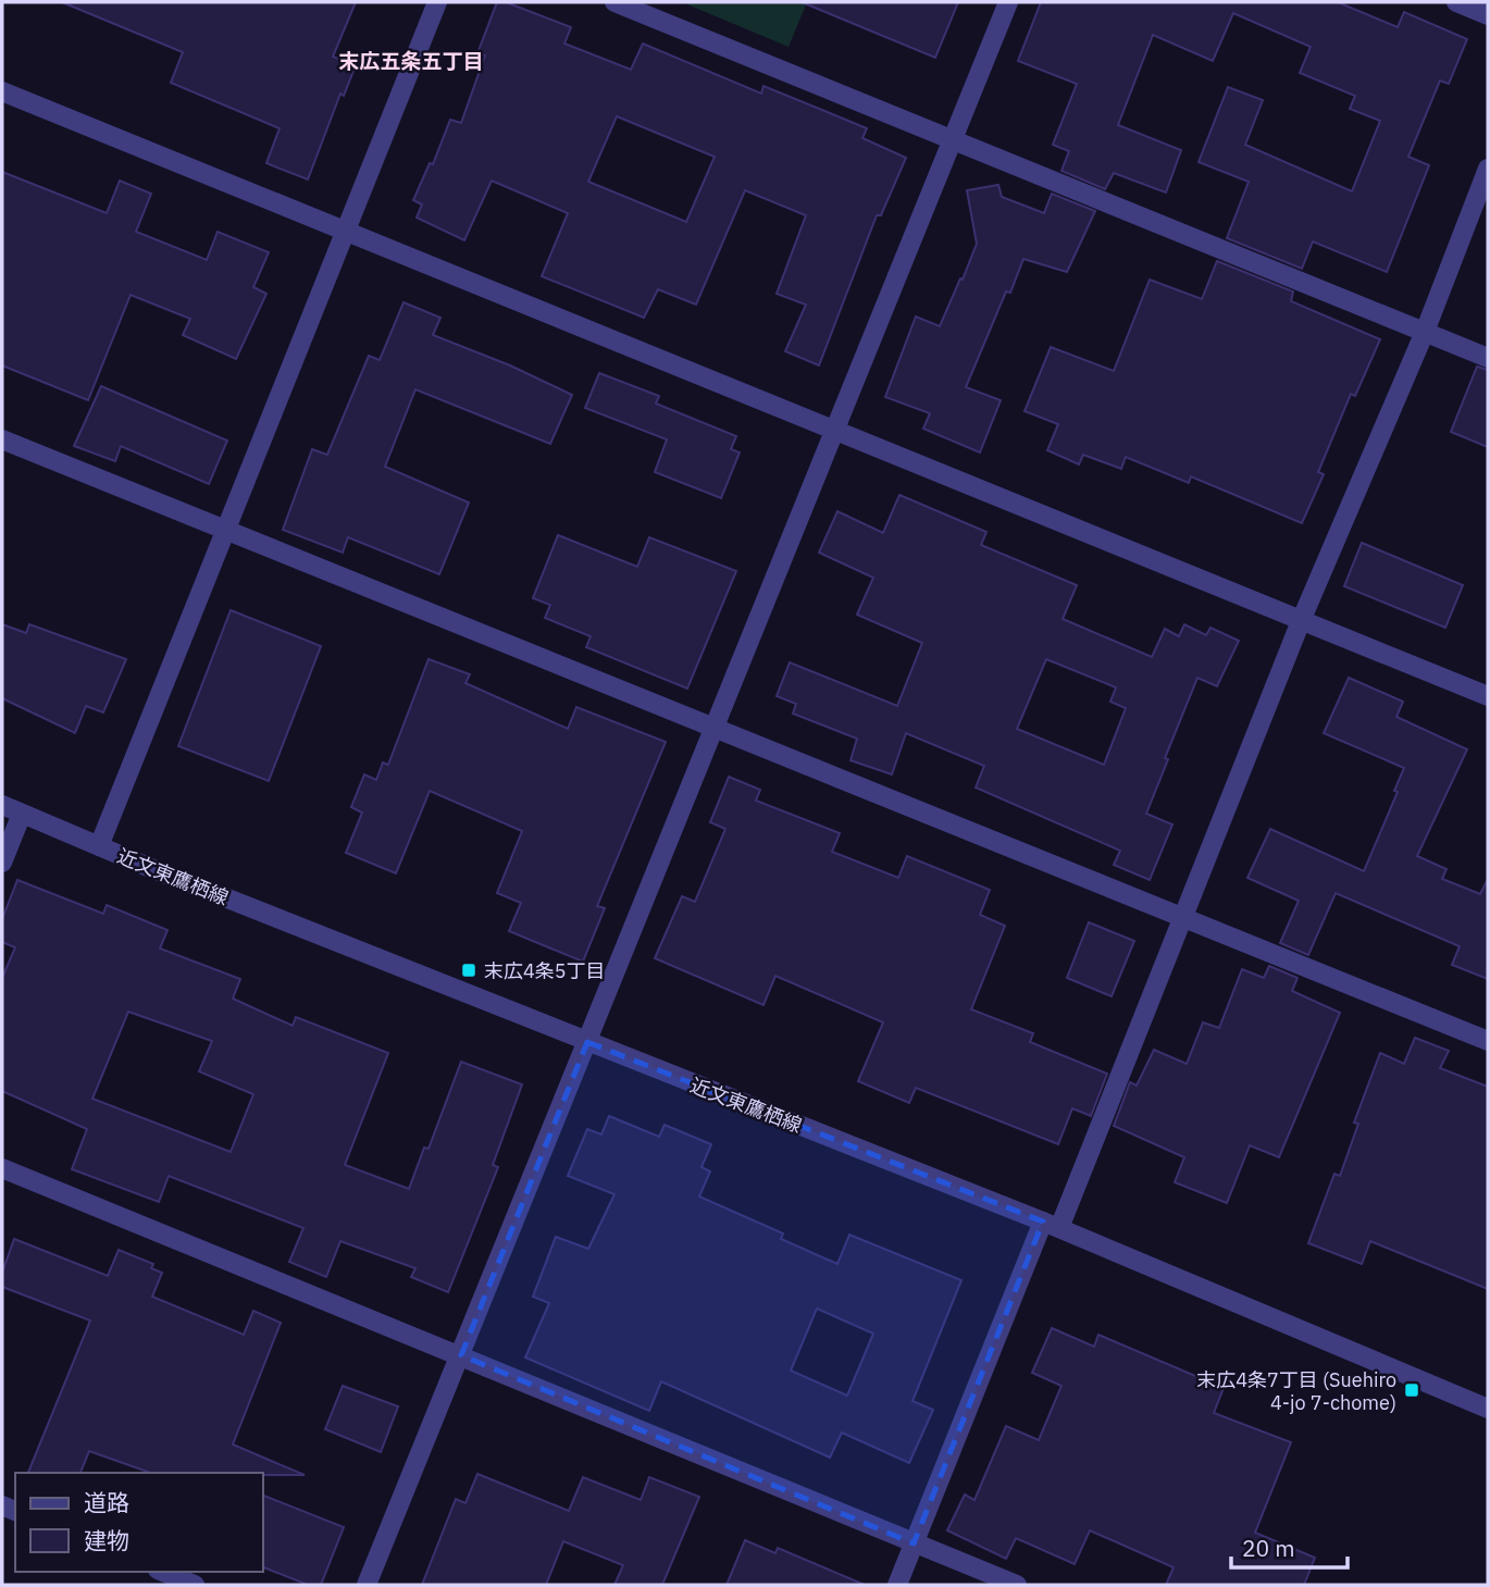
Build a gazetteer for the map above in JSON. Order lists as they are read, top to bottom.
{
  "streets": {
    "street": ["近文東鷹栖線"]
  },
  "districts": ["末広五条五丁目"],
  "places": {
    "transit": ["末広4条5丁目", "末広4条7丁目 (Suehiro 4-jo 7-chome)"]
  },
  "legend": ["道路", "建物"],
  "scale_bar": "20 m"
}
